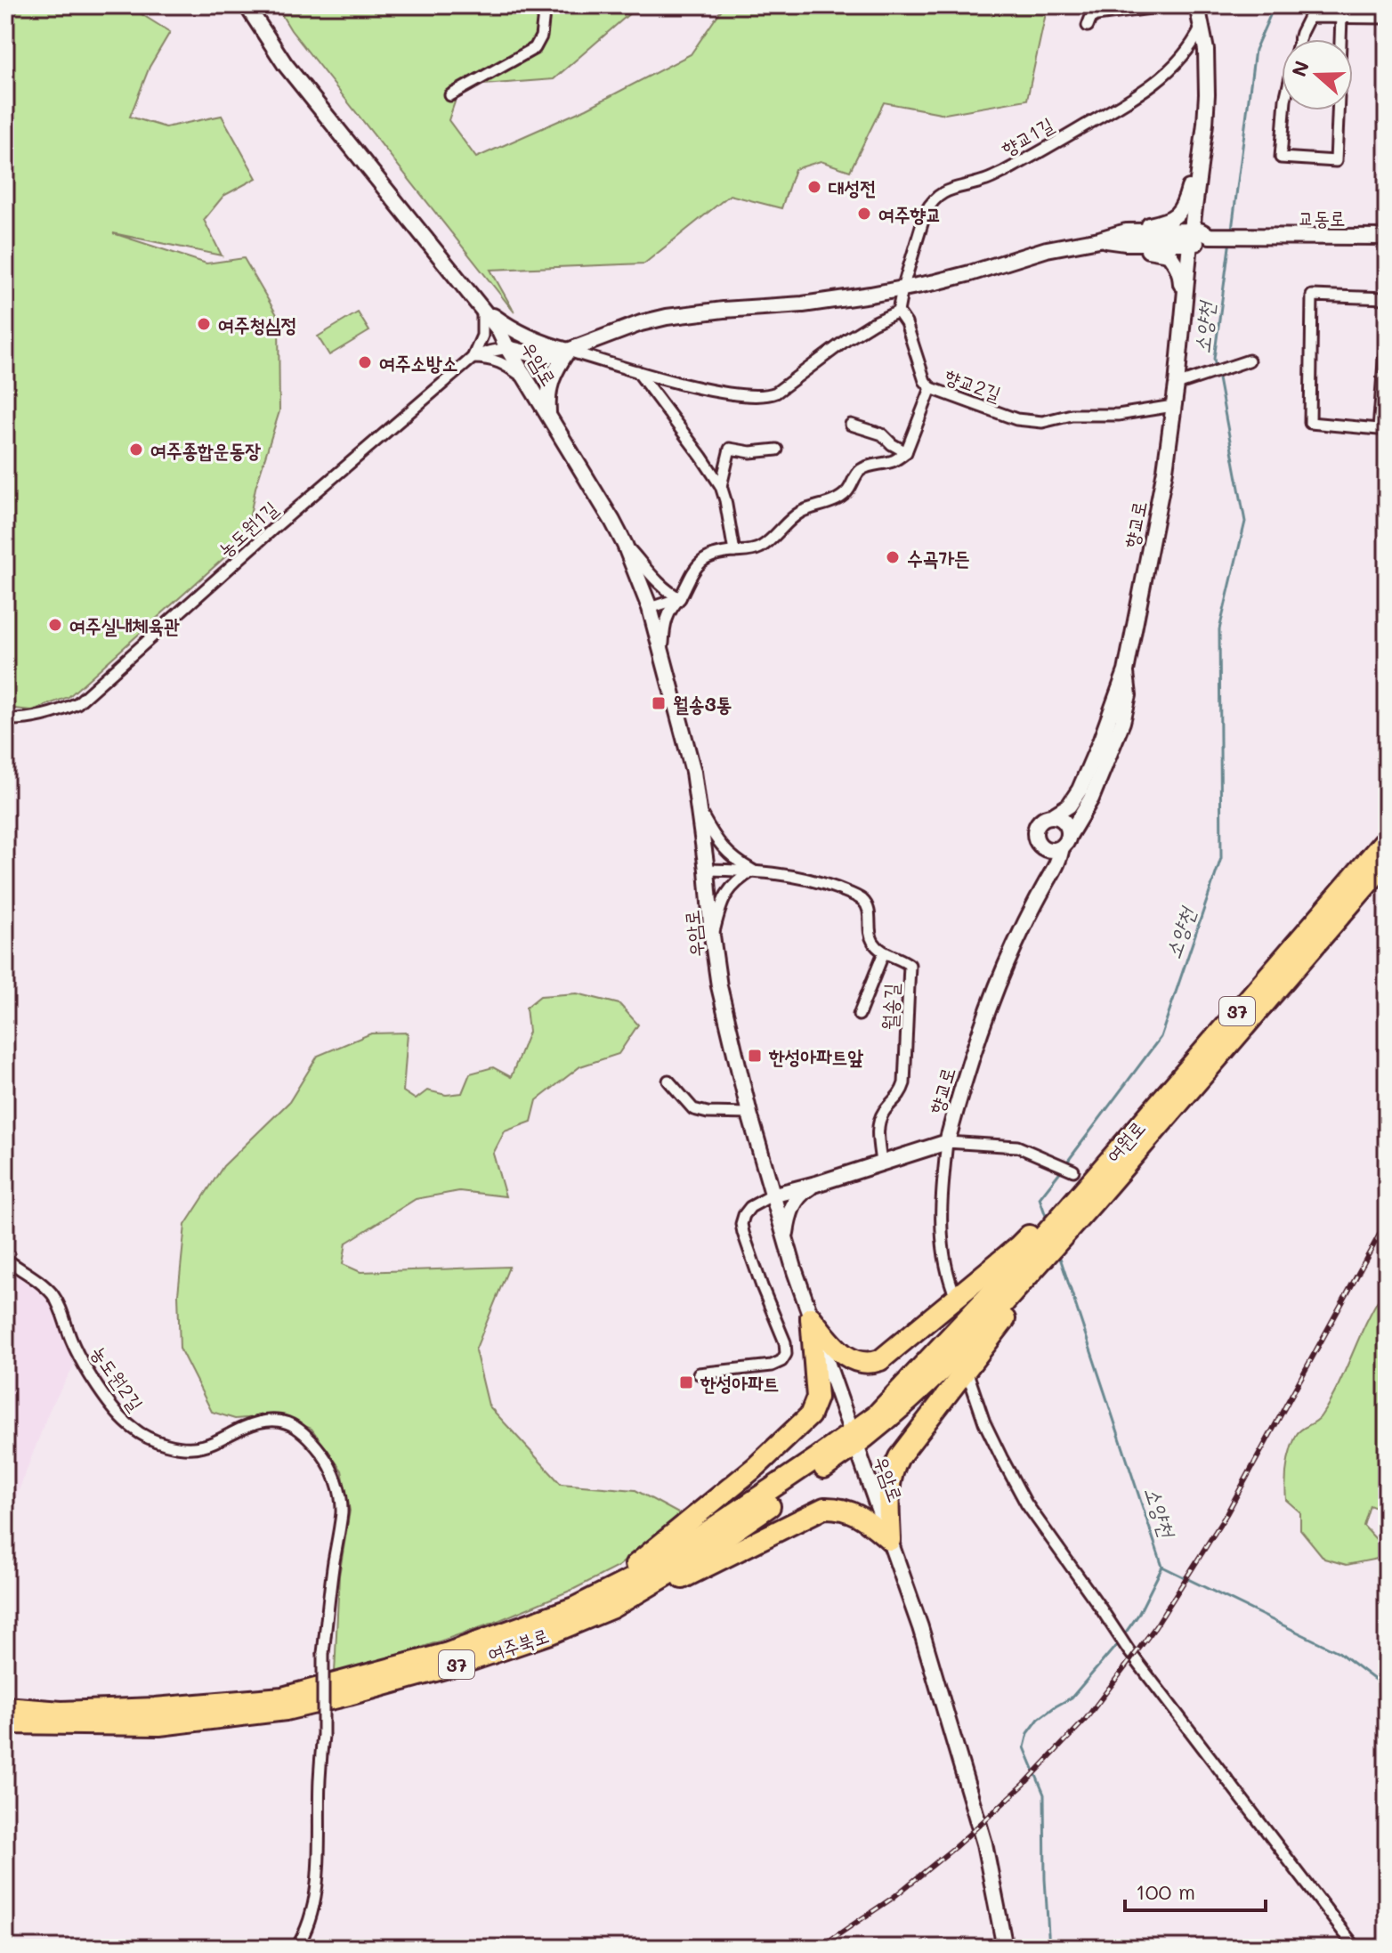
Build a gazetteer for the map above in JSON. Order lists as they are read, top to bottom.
{
  "streets": {
    "highway": ["37", "여원로", "여주북로"],
    "street": [
      "향교1길",
      "교동로",
      "우암로",
      "향교2길",
      "향교로",
      "농도원1길",
      "월송길",
      "농도원2길"
    ]
  },
  "crossings": [
    ["향교1길", "향교로"],
    ["교동로", "향교로"],
    ["우암로", "향교로"],
    ["우암로", "농도원1길"],
    ["우암로", "월송길"],
    ["우암로", "여원로"],
    ["우암로", "여주북로"],
    ["향교2길", "향교로"],
    ["향교로", "월송길"],
    ["여원로", "여주북로"]
  ],
  "water": ["소양천"],
  "places": {
    "other": [
      "대성전",
      "여주향교",
      "여주청심정",
      "여주소방소",
      "여주종합운동장",
      "수곡가든",
      "여주실내체육관"
    ],
    "transit": ["월송3통", "한성아파트앞", "한성아파트"]
  },
  "scale_bar": "100 m",
  "north": "left"
}
